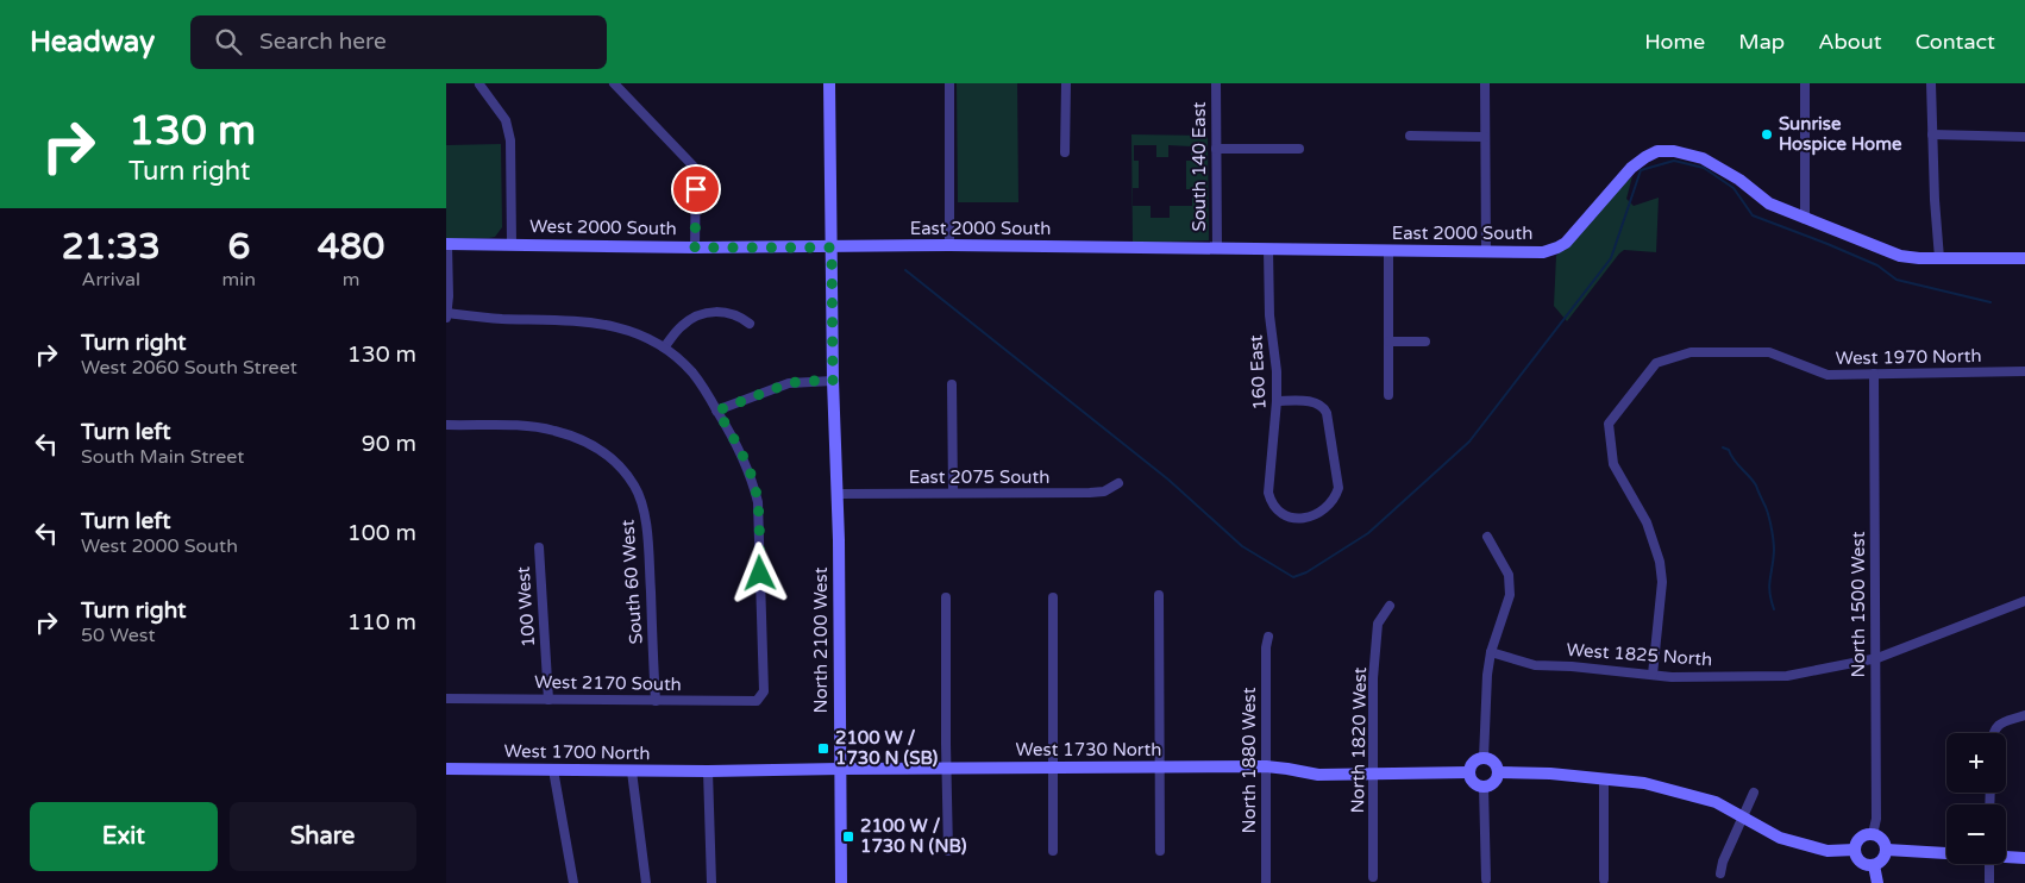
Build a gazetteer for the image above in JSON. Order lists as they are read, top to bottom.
{
  "streets": {
    "street": [
      "South 140 East",
      "West 2000 South",
      "East 2000 South",
      "West 1970 North",
      "160 East",
      "East 2075 South",
      "South 60 West",
      "North 1500 West",
      "100 West",
      "North 2100 West",
      "West 1825 North",
      "West 2170 South",
      "North 1820 West",
      "West 1730 North",
      "West 1700 North",
      "North 1880 West"
    ]
  },
  "crossings": [
    ["South 140 East", "East 2000 South"],
    ["West 2000 South", "East 2000 South"],
    ["West 2000 South", "North 2100 West"],
    ["East 2000 South", "160 East"],
    ["East 2000 South", "North 2100 West"],
    ["West 1970 North", "North 1500 West"],
    ["West 1970 North", "West 1825 North"],
    ["East 2075 South", "North 2100 West"],
    ["South 60 West", "West 2170 South"],
    ["North 1500 West", "West 1825 North"],
    ["100 West", "West 2170 South"],
    ["North 2100 West", "West 1730 North"],
    ["North 1820 West", "West 1730 North"],
    ["West 1730 North", "West 1700 North"],
    ["West 1730 North", "North 1880 West"]
  ],
  "places": {
    "other": ["Sunrise Hospice Home"],
    "transit": ["2100 W / 1730 N (SB)", "2100 W / 1730 N (NB)"]
  },
  "page": {
    "header": "Headway",
    "search": "Search here",
    "nav": [
      "Home",
      "Map",
      "About",
      "Contact"
    ],
    "turn": ["130 m", "Turn right"],
    "eta": [
      "21:33",
      "Arrival",
      "6",
      "min",
      "480",
      "m"
    ],
    "list": [
      {
        "name": "Turn right",
        "note": "West 2060 South Street",
        "value": "130 m"
      },
      {
        "name": "Turn left",
        "note": "South Main Street",
        "value": "90 m"
      },
      {
        "name": "Turn left",
        "note": "West 2000 South",
        "value": "100 m"
      },
      {
        "name": "Turn right",
        "note": "50 West",
        "value": "110 m"
      }
    ],
    "map_buttons": ["+", "−"],
    "buttons": ["Exit", "Share"]
  }
}
